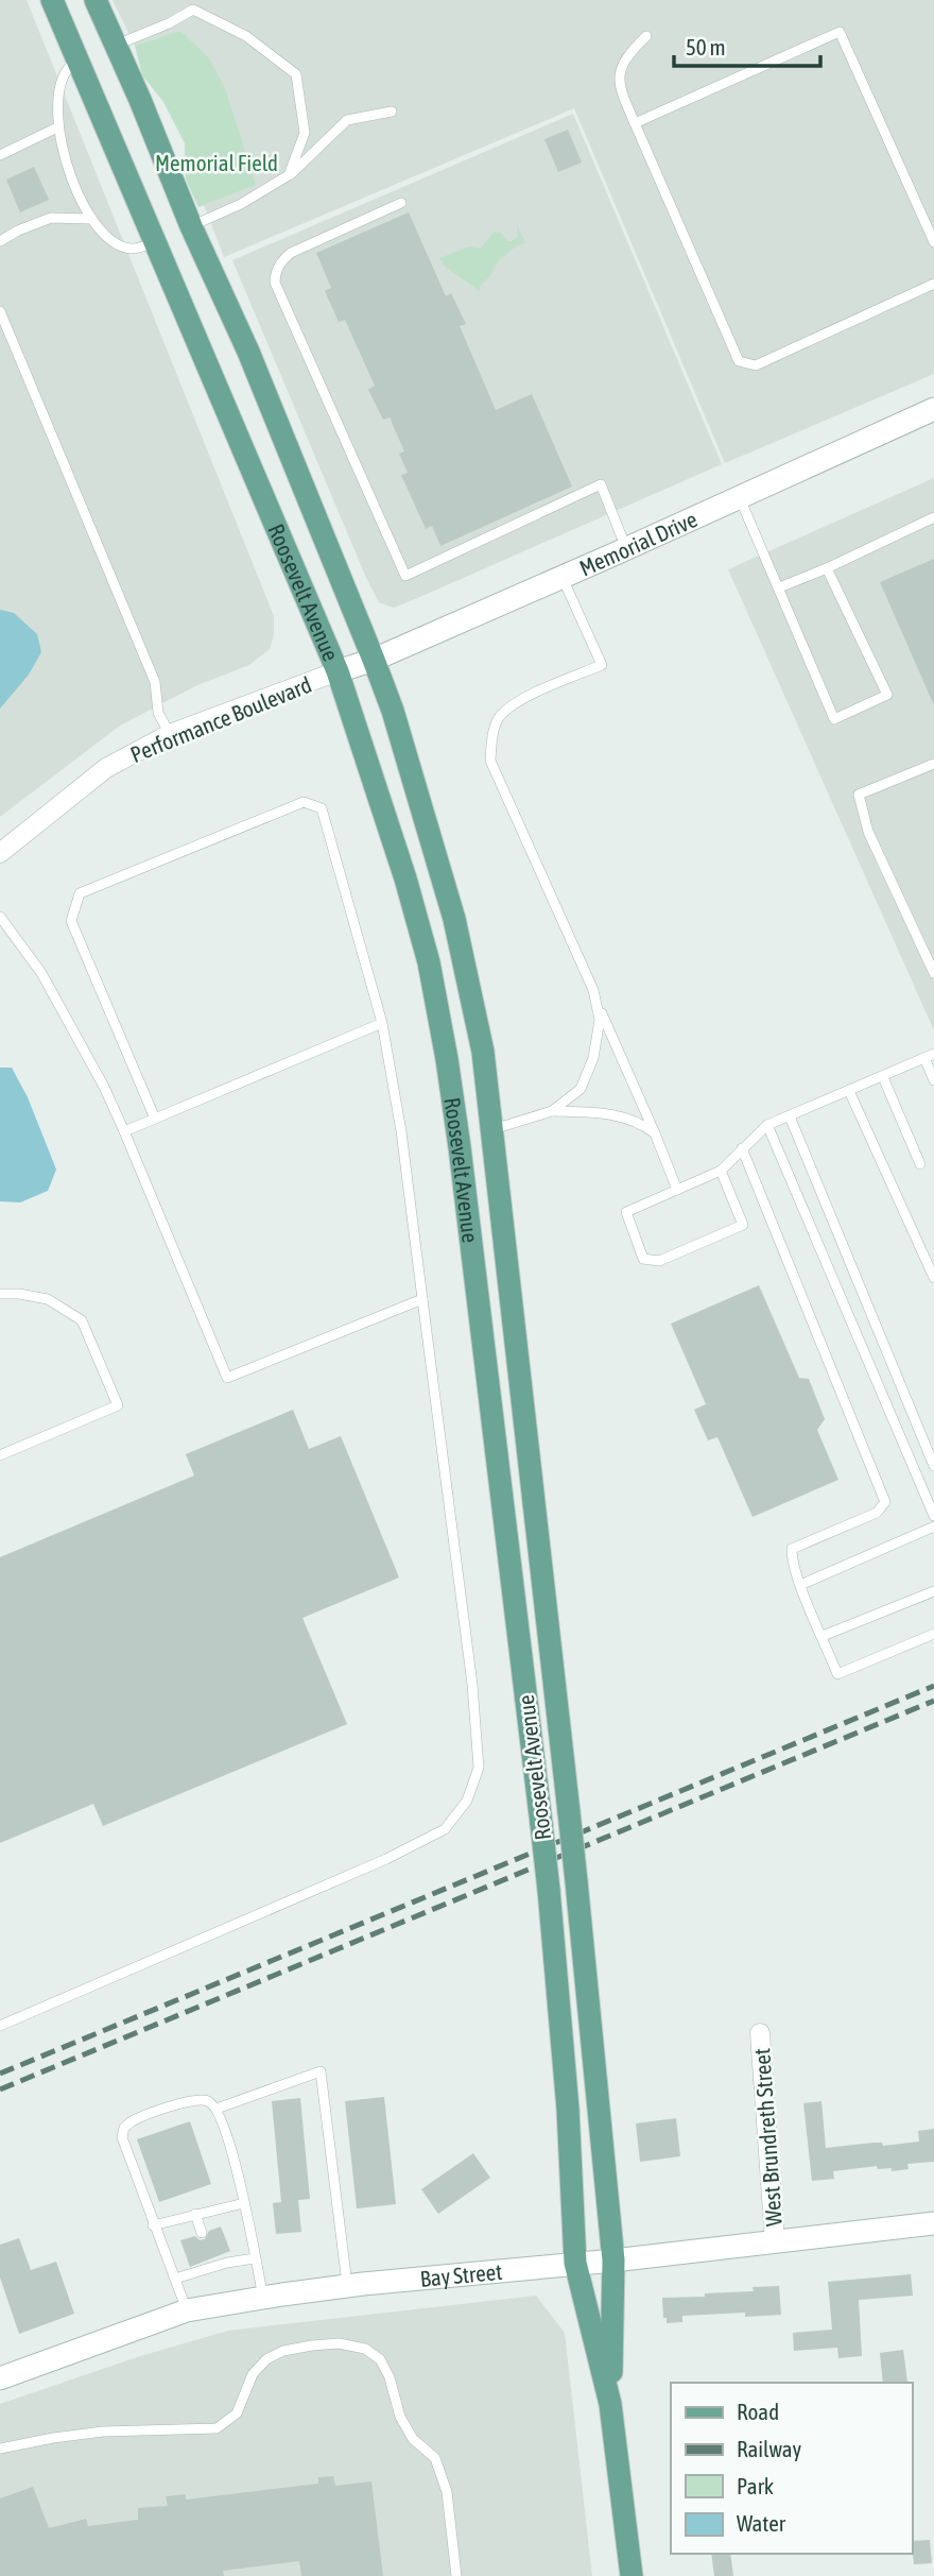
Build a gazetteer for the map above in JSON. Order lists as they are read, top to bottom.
{
  "streets": {
    "main road": ["Memorial Drive", "Roosevelt Avenue", "Bay Street"],
    "street": ["Performance Boulevard", "West Brundreth Street"]
  },
  "crossings": [
    ["Memorial Drive", "Roosevelt Avenue"],
    ["Memorial Drive", "Performance Boulevard"],
    ["Roosevelt Avenue", "Performance Boulevard"],
    ["Roosevelt Avenue", "Bay Street"],
    ["West Brundreth Street", "Bay Street"]
  ],
  "parks": ["Memorial Field"],
  "legend": [
    "Road",
    "Railway",
    "Park",
    "Water"
  ],
  "scale_bar": "50 m"
}
